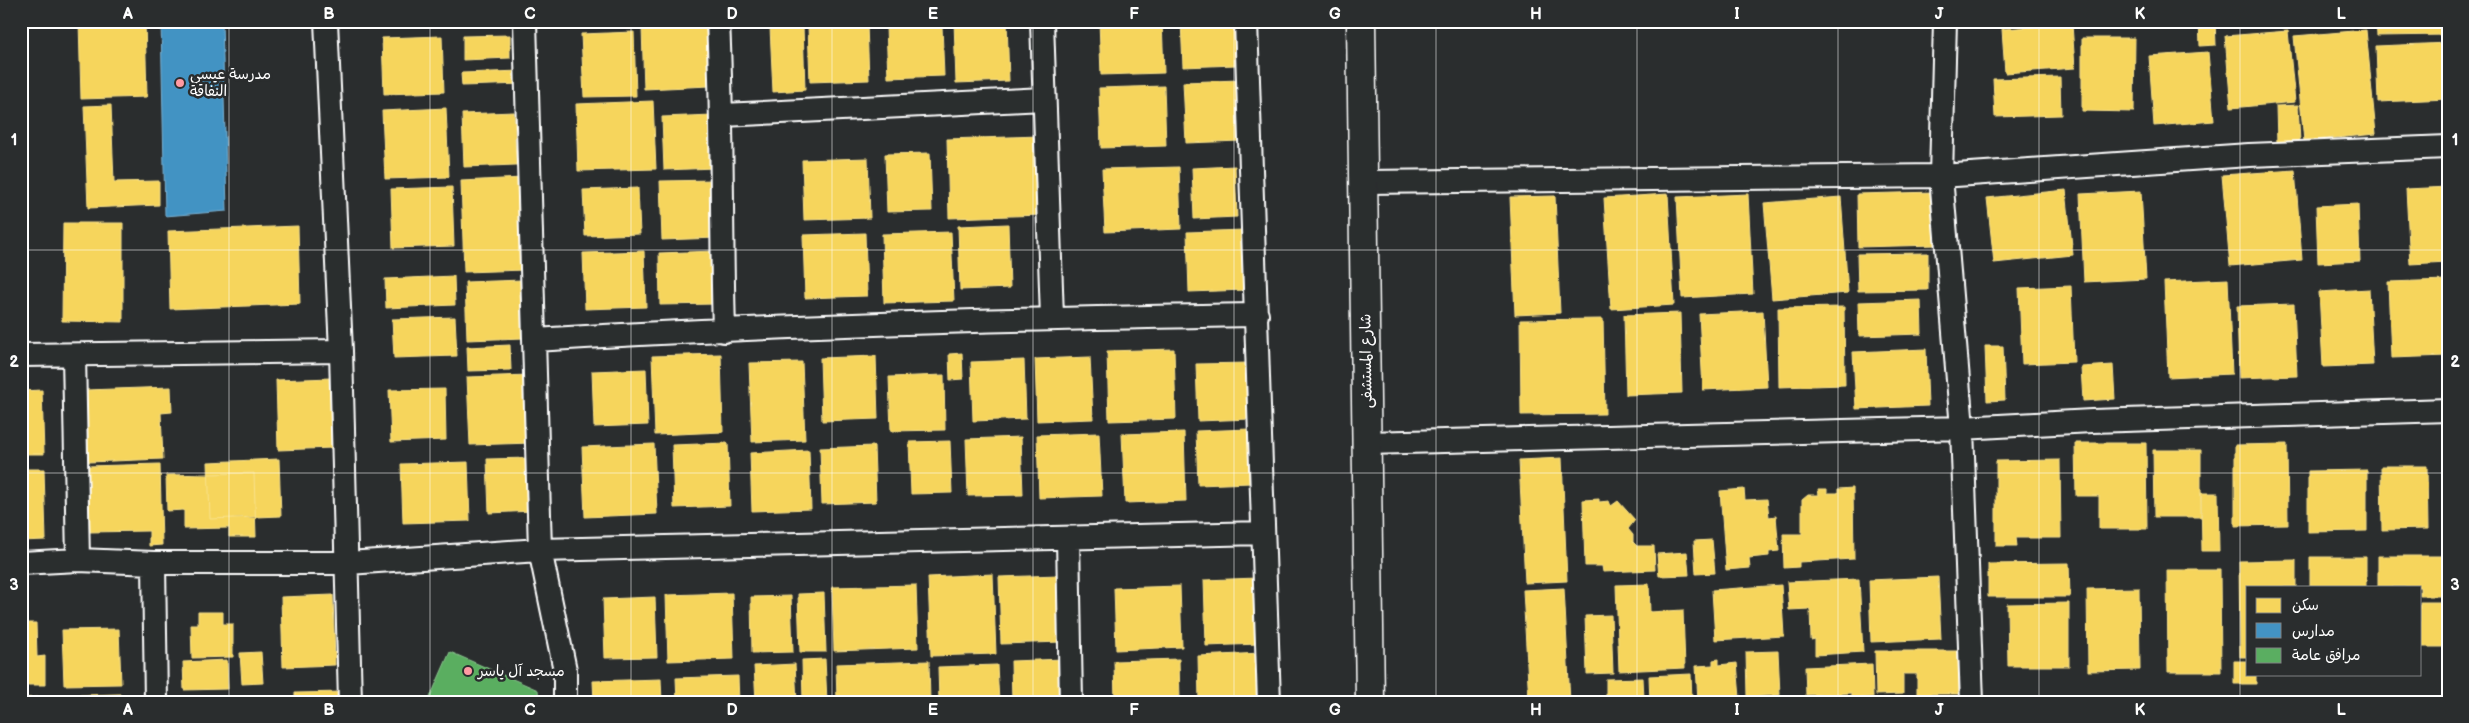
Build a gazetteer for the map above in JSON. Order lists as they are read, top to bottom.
{
  "streets": {
    "highway": ["شارع المستشفى"]
  },
  "places": ["مدرسة عيسى النفاقة", "مسجد آل ياسر"],
  "legend": ["سكن", "مدارس", "مرافق عامة"],
  "grid": {
    "columns": [
      "A",
      "B",
      "C",
      "D",
      "E",
      "F",
      "G",
      "H",
      "I",
      "J",
      "K",
      "L"
    ],
    "rows": ["1", "2", "3"]
  }
}
